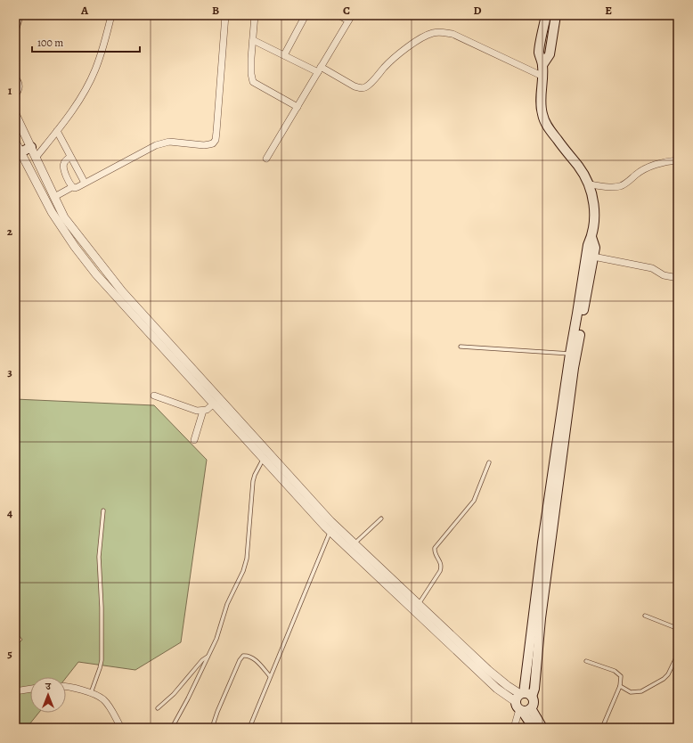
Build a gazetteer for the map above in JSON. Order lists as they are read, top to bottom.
{
  "scale_bar": "100 m",
  "north": "top",
  "grid": {
    "columns": [
      "A",
      "B",
      "C",
      "D",
      "E"
    ],
    "rows": [
      "1",
      "2",
      "3",
      "4",
      "5"
    ]
  }
}
